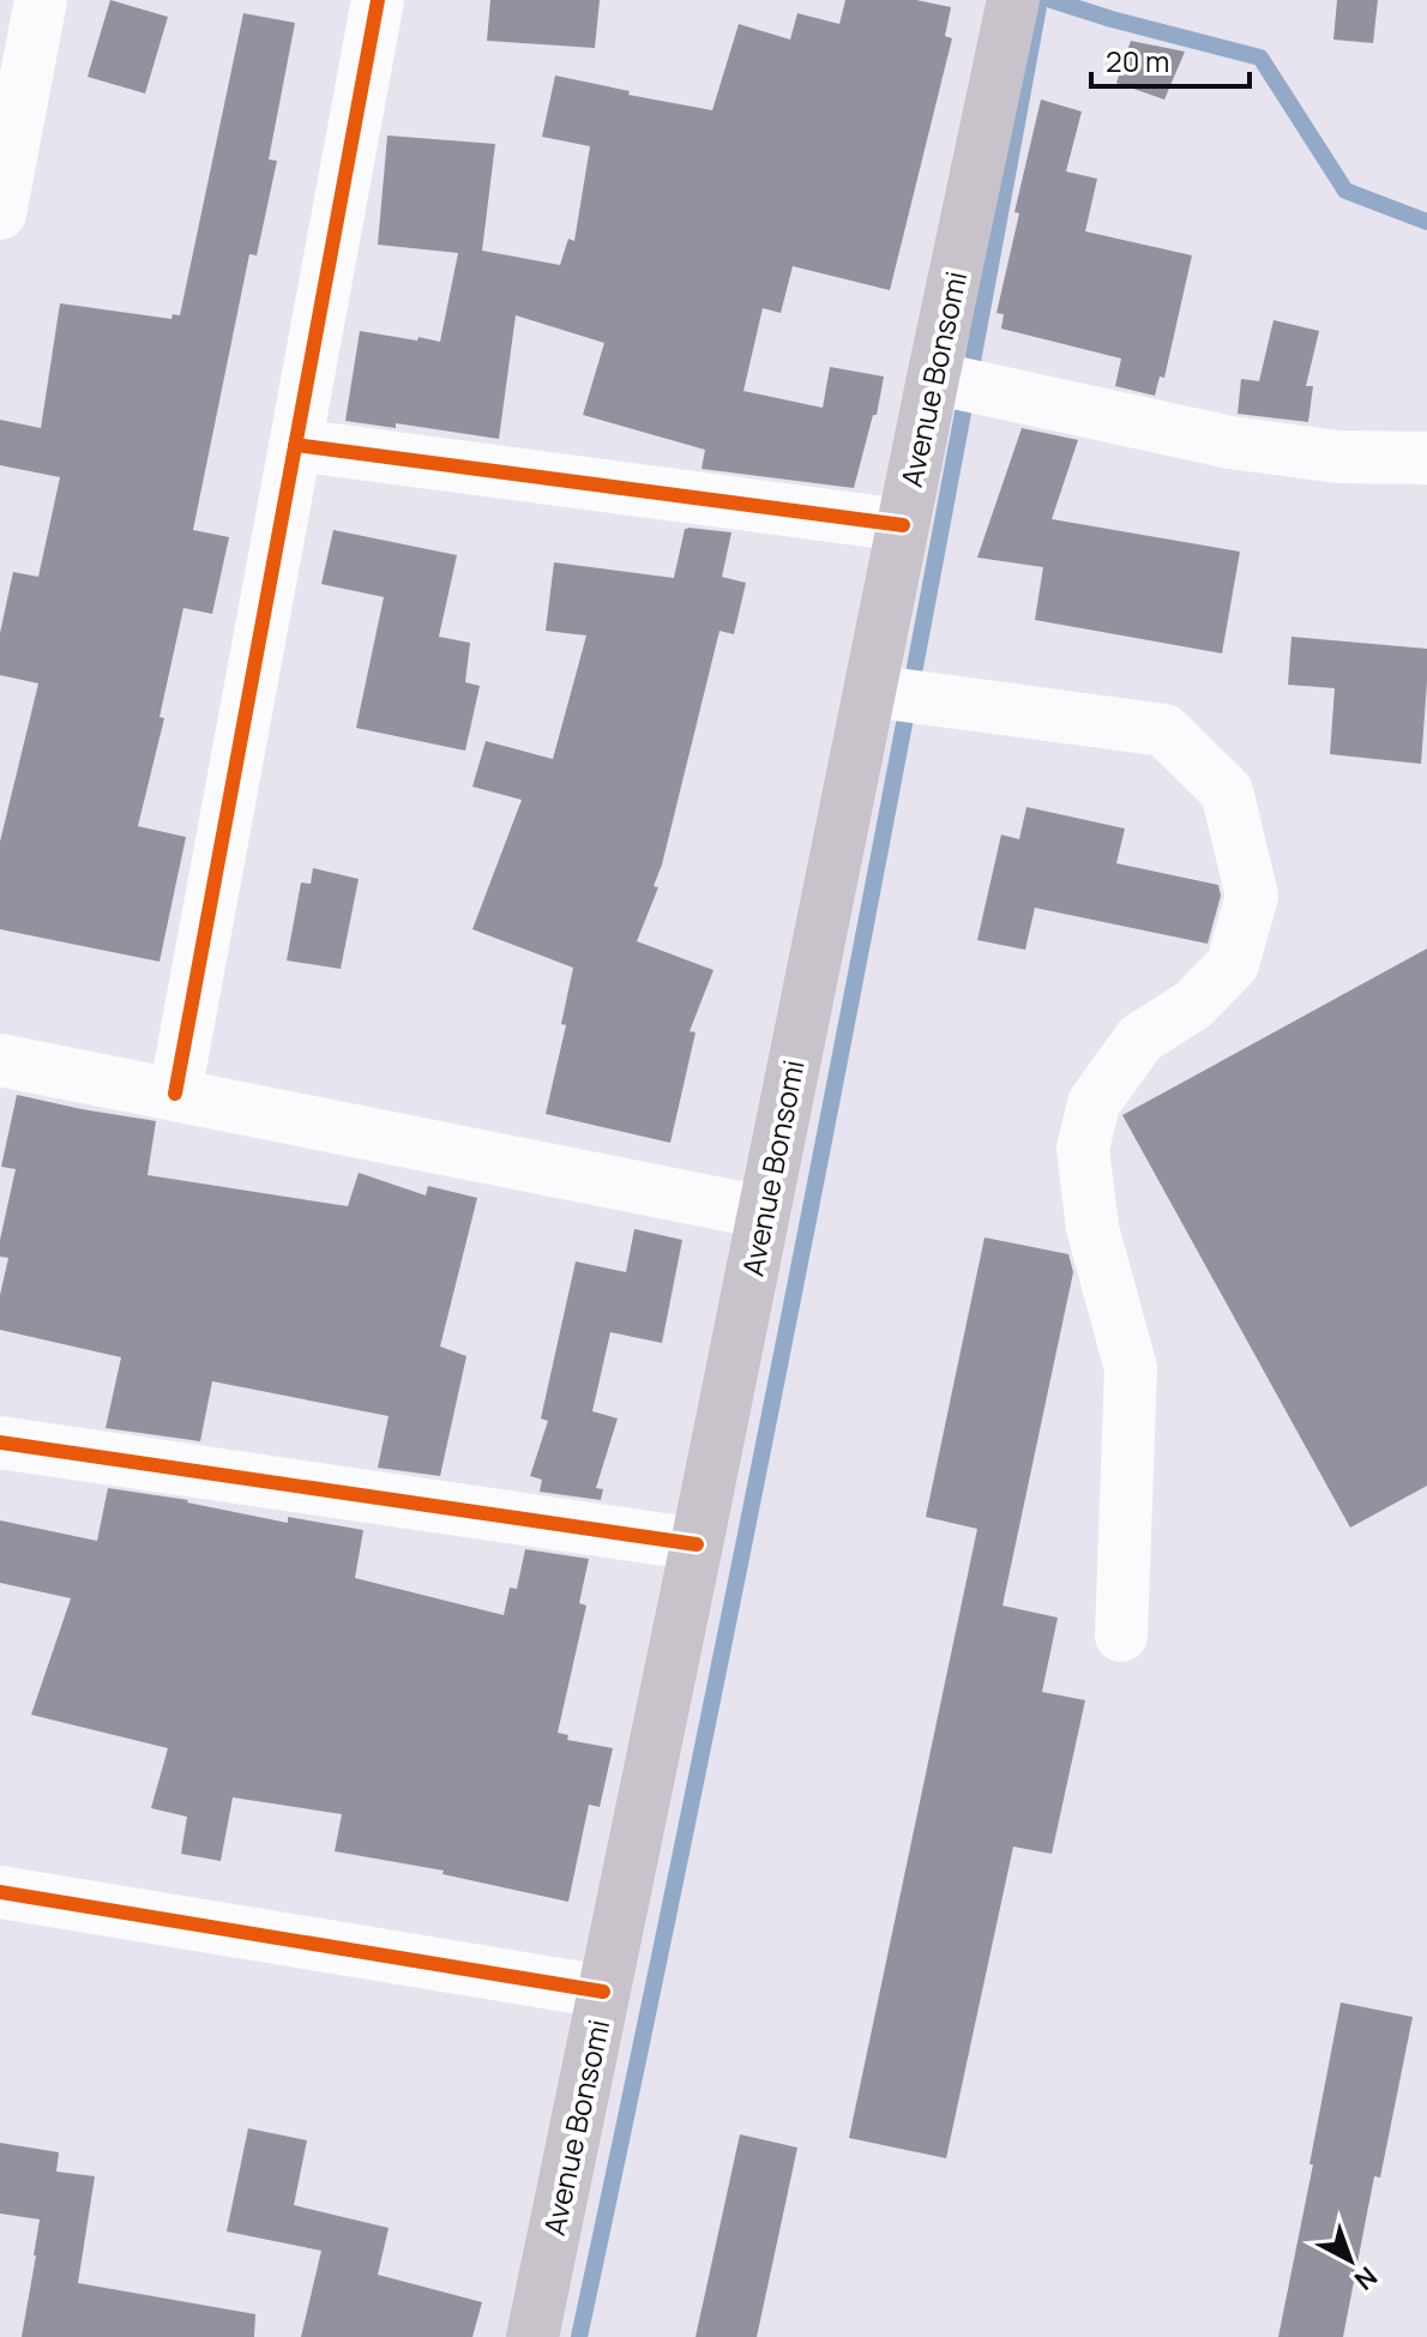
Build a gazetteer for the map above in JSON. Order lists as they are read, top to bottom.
{
  "streets": {
    "main road": ["Avenue Bonsomi"]
  },
  "scale_bar": "20 m",
  "north": "bottom right"
}
